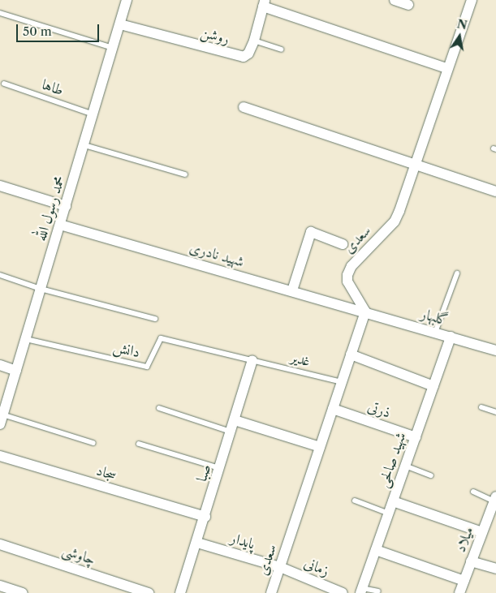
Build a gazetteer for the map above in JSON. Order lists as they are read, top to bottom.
{
  "streets": {
    "street": [
      "روشن",
      "محمد رسول الله",
      "سعدی",
      "شهید نادری",
      "گلبهار",
      "ذرتی",
      "شهید صالحی",
      "سجاد",
      "صبا",
      "میلاد",
      "پایدار",
      "چاوشی",
      "زمانی"
    ],
    "lane": ["طاها", "دانش", "غدیر"]
  },
  "crossings": [
    ["روشن", "محمد رسول الله"],
    ["طاها", "محمد رسول الله"],
    ["محمد رسول الله", "شهید نادری"],
    ["محمد رسول الله", "دانش"],
    ["سعدی", "شهید نادری"],
    ["سعدی", "گلبهار"],
    ["سعدی", "غدیر"],
    ["سعدی", "ذرتی"],
    ["سعدی", "پایدار"],
    ["سعدی", "زمانی"],
    ["شهید نادری", "گلبهار"],
    ["گلبهار", "شهید صالحی"],
    ["دانش", "غدیر"],
    ["دانش", "صبا"],
    ["غدیر", "صبا"],
    ["ذرتی", "شهید صالحی"],
    ["سجاد", "صبا"],
    ["صبا", "پایدار"],
    ["پایدار", "زمانی"]
  ],
  "scale_bar": "50 m",
  "north": "top"
}
